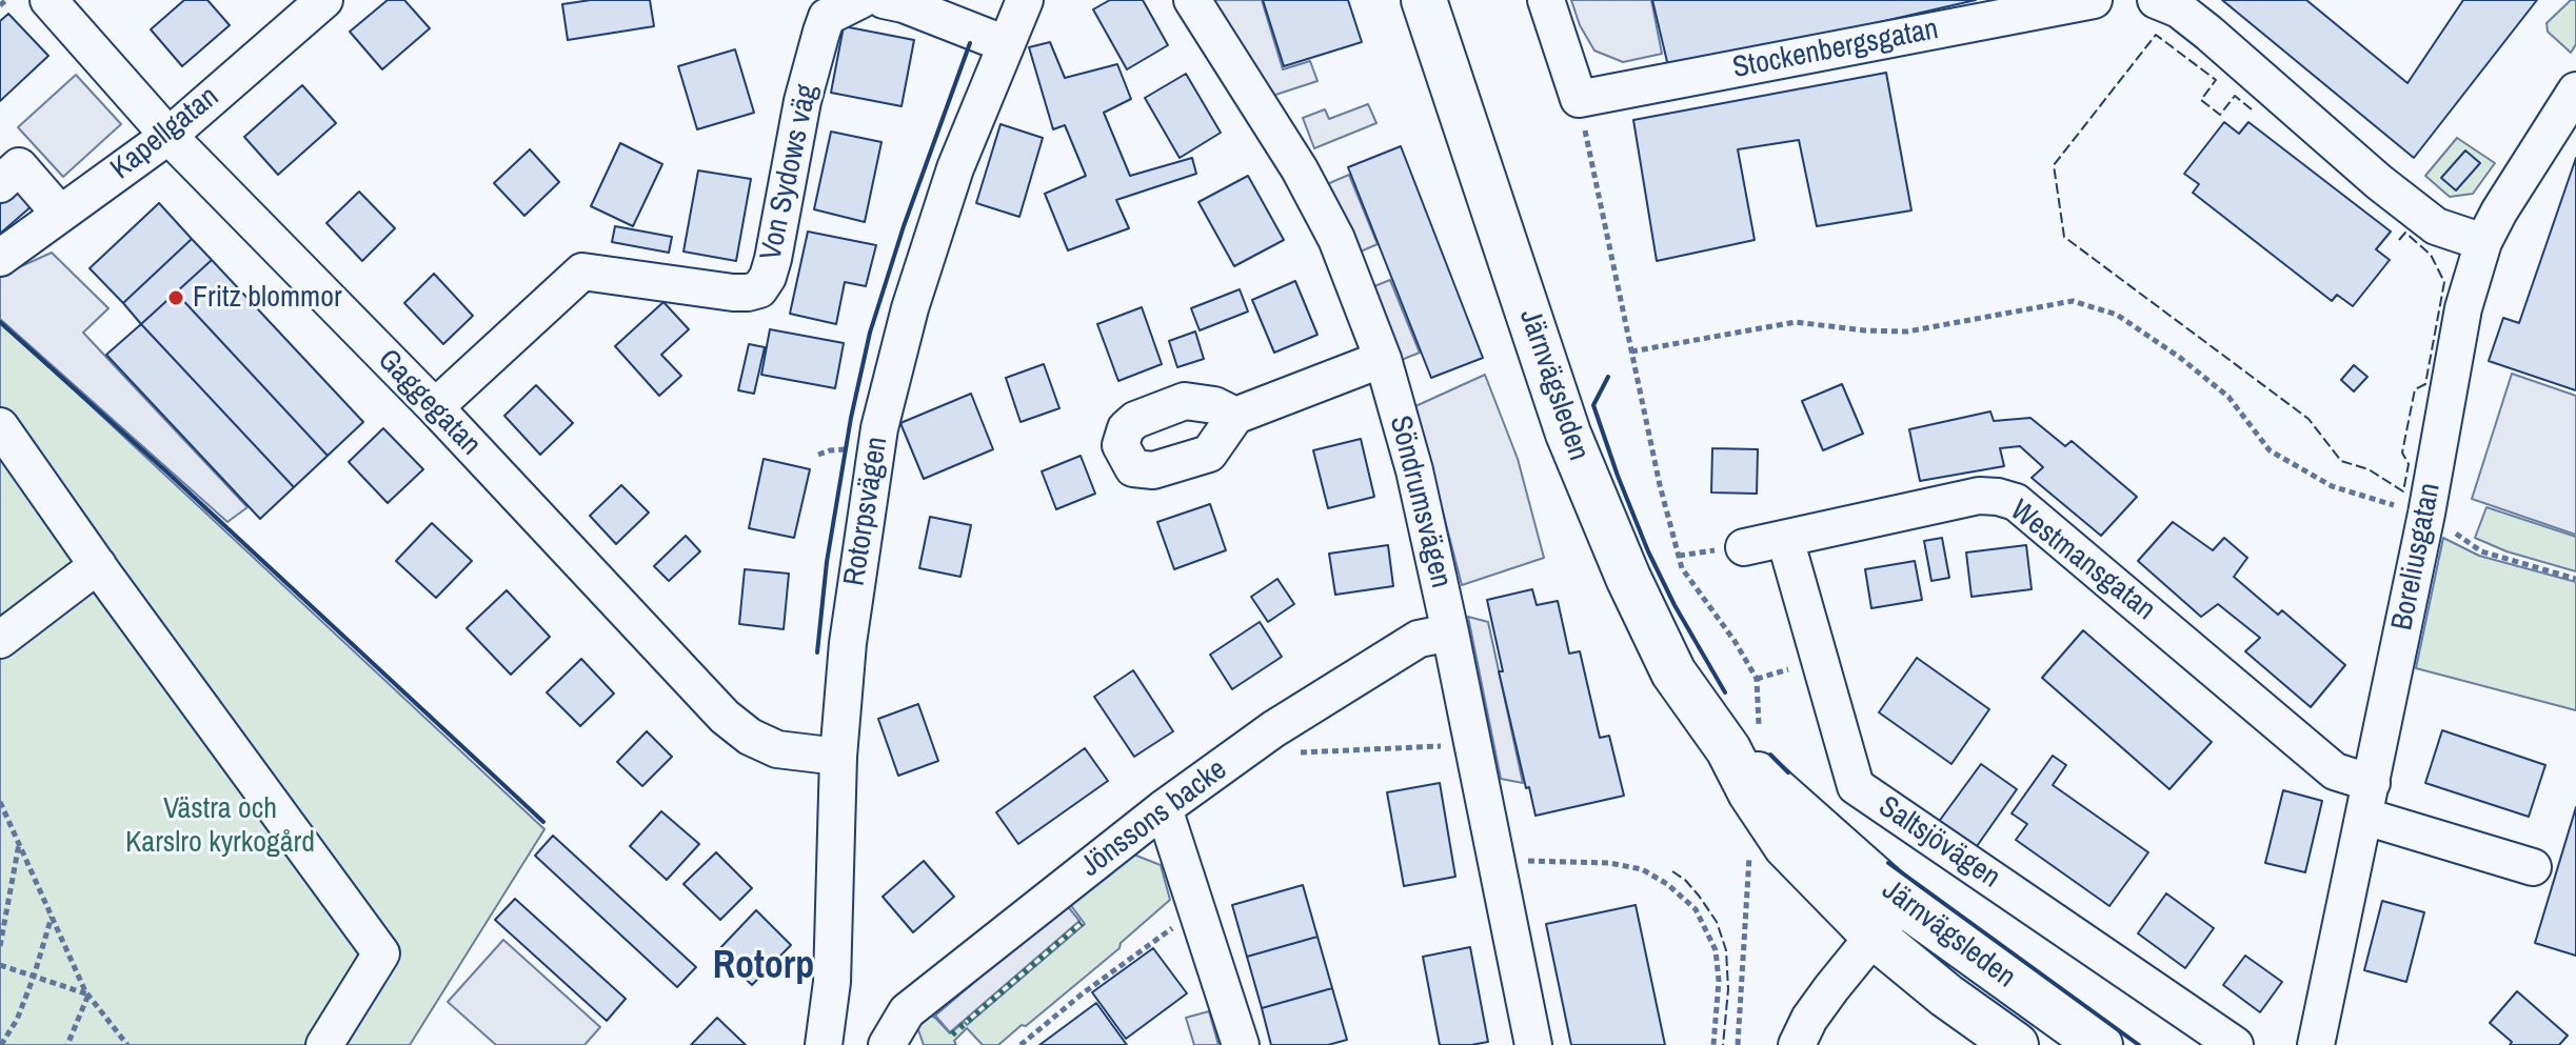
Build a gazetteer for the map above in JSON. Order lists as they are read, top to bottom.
{
  "streets": {
    "main road": ["Järnvägsleden"],
    "street": [
      "Stockenbergsgatan",
      "Kapellgatan",
      "Von Sydows väg",
      "Gaggegatan",
      "Söndrumsvägen",
      "Rotorpsvägen",
      "Boreliusgatan",
      "Westmansgatan",
      "Jönssons backe",
      "Saltsjövägen"
    ]
  },
  "crossings": [
    ["Kapellgatan", "Gaggegatan"],
    ["Von Sydows väg", "Gaggegatan"],
    ["Gaggegatan", "Rotorpsvägen"],
    ["Söndrumsvägen", "Jönssons backe"],
    ["Boreliusgatan", "Westmansgatan"],
    ["Westmansgatan", "Saltsjövägen"]
  ],
  "districts": ["Rotorp"],
  "parks": ["Västra och Karslro kyrkogård"],
  "places": ["Fritz blommor"]
}
